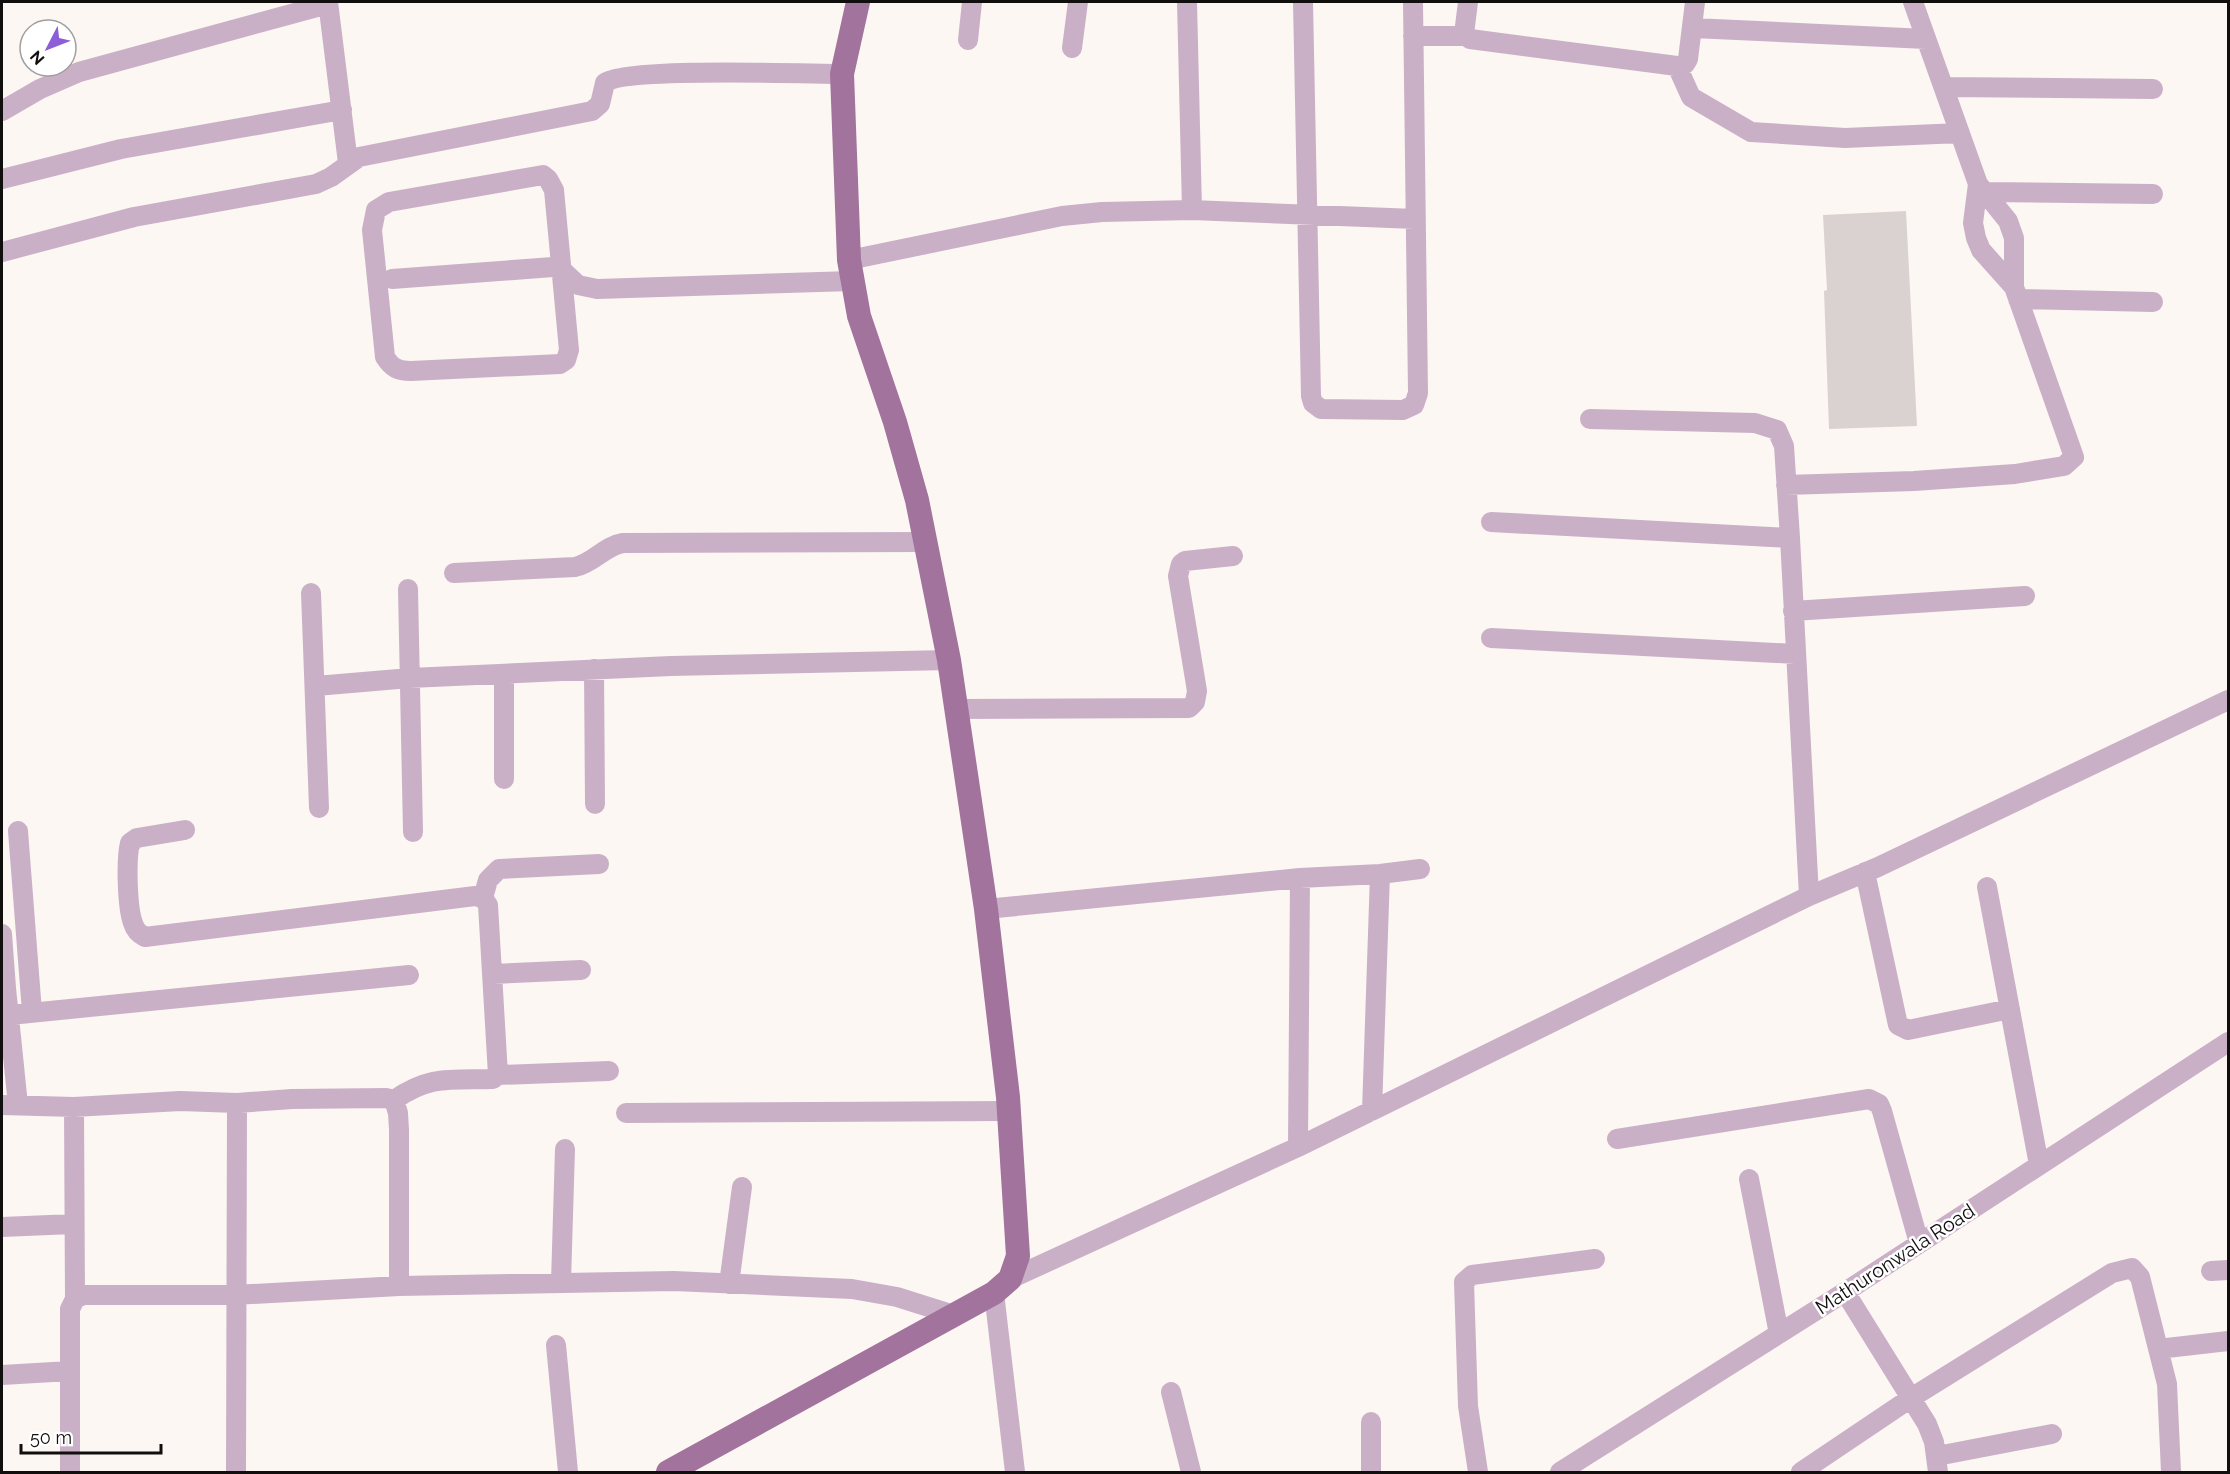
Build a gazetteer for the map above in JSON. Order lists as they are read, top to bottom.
{
  "streets": {
    "street": ["Mathuronwala Road"]
  },
  "scale_bar": "50 m",
  "north": "bottom left"
}
